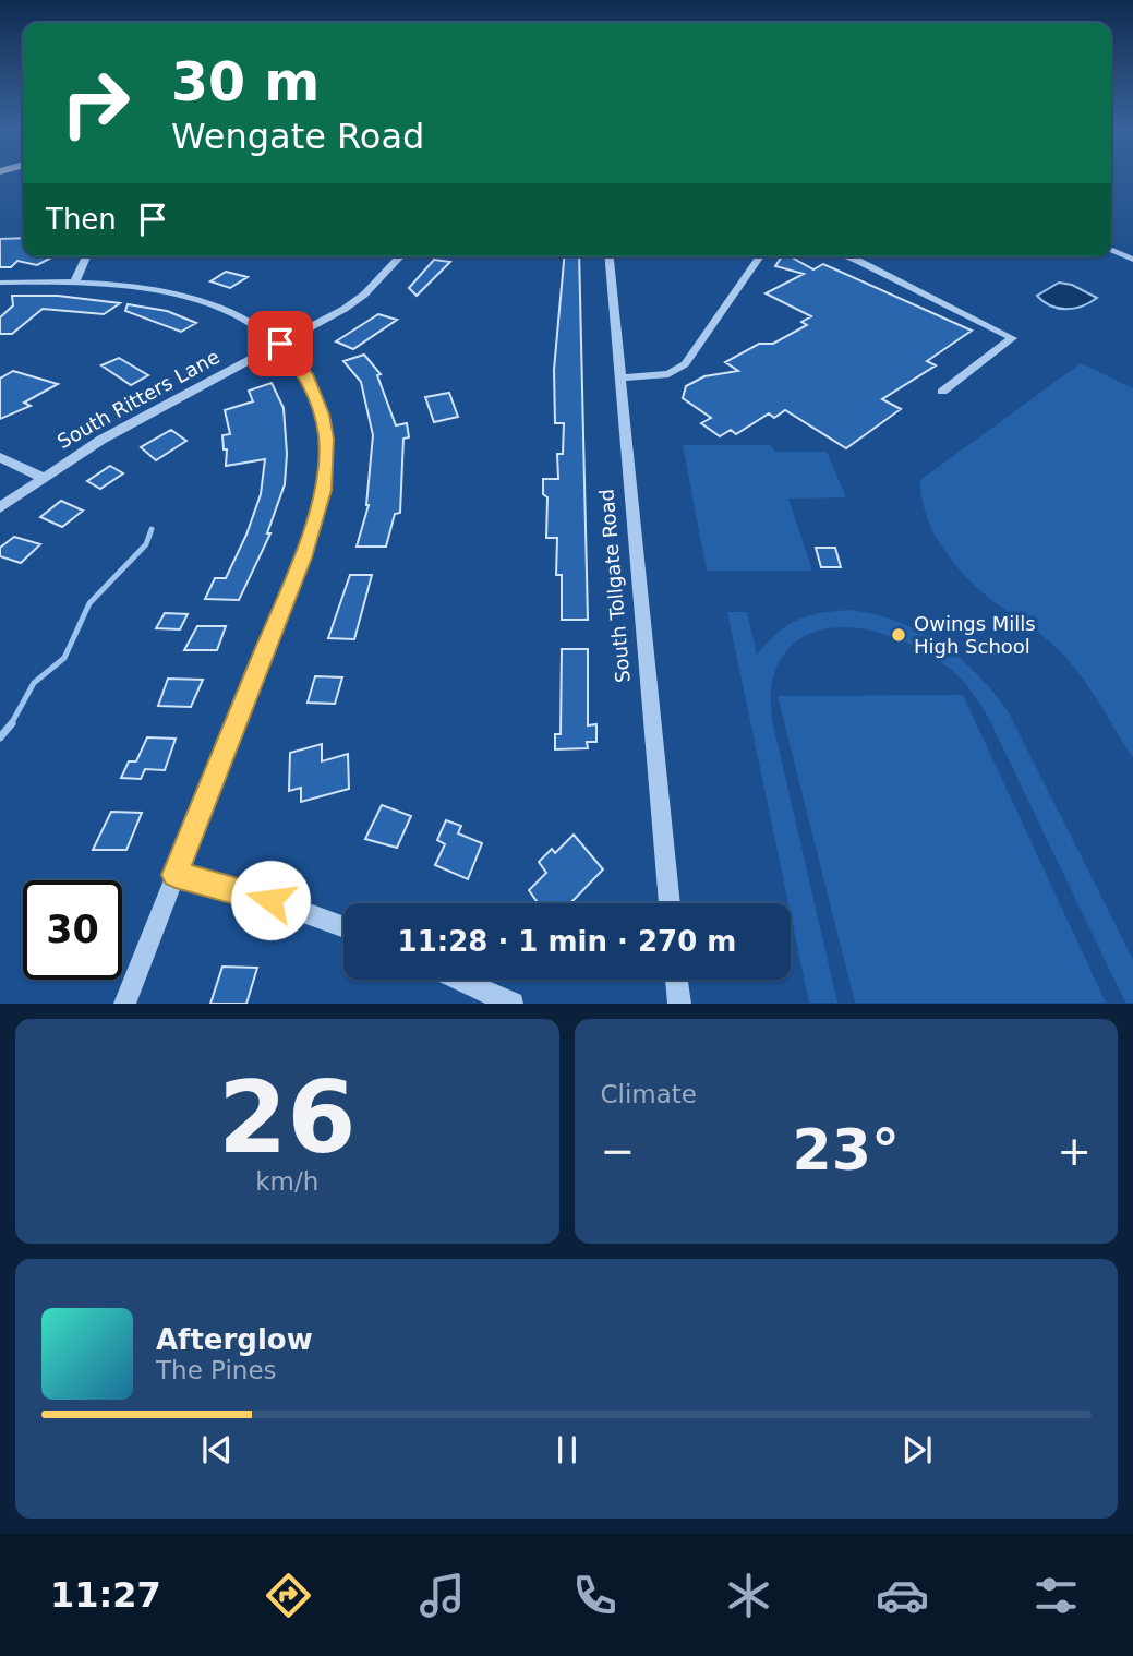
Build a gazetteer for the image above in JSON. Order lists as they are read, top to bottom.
{
  "streets": {
    "street": ["South Ritters Lane", "South Tollgate Road"]
  },
  "places": ["Owings Mills High School"],
  "page": {
    "turn": ["30 m", "Wengate Road"],
    "then": "Then",
    "limit": "30",
    "trip": "11:28 · 1 min · 270 m",
    "tile": [
      ["26", "km/h"],
      "Climate"
    ],
    "heat": ["−", "23°", "+"],
    "song": ["Afterglow", "The Pines"],
    "tabs": "11:27"
  }
}
